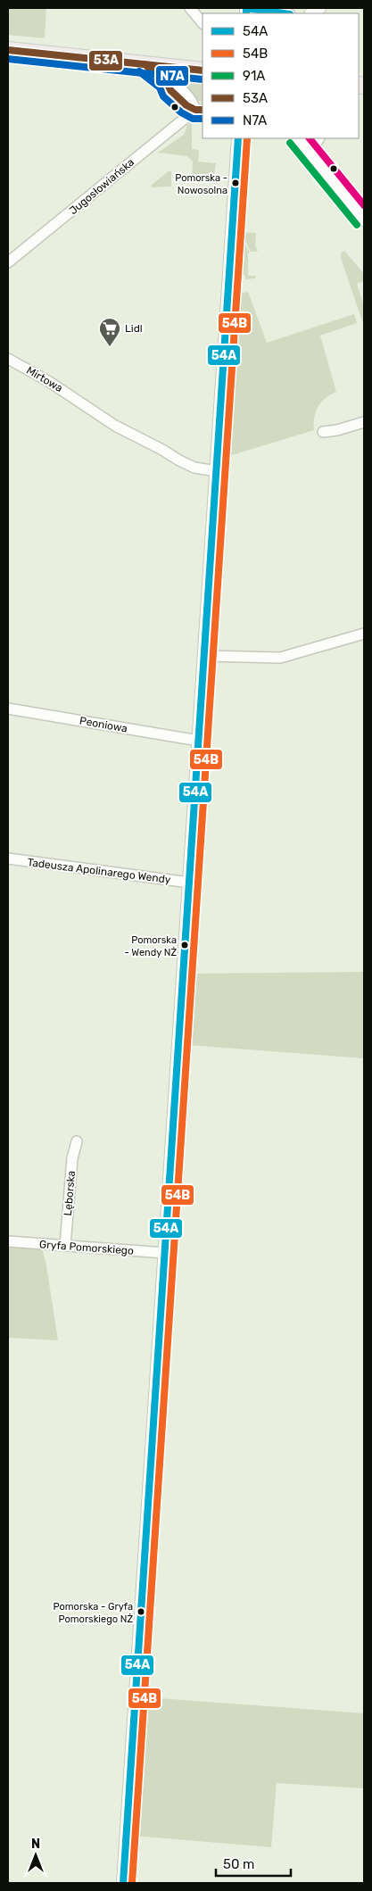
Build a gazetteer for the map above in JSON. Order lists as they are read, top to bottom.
{
  "streets": {
    "street": [
      "Jugosłowiańska",
      "Mirtowa",
      "Peoniowa",
      "Tadeusza Apolinarego Wendy",
      "Lęborska",
      "Gryfa Pomorskiego"
    ]
  },
  "crossings": [
    ["Lęborska", "Gryfa Pomorskiego"]
  ],
  "places": {
    "other": ["Pomorska - Nowosolna", "Pomorska - Wendy NŻ", "Pomorska - Gryfa Pomorskiego NŻ"],
    "supermarket": ["Lidl"]
  },
  "lines": [
    "transit line 54A",
    "transit line 53A",
    "transit line N7A",
    "transit line 54B",
    "transit line 91A"
  ],
  "legend": [
    "54A",
    "54B",
    "91A",
    "53A",
    "N7A"
  ],
  "scale_bar": "50 m",
  "north": "top"
}
